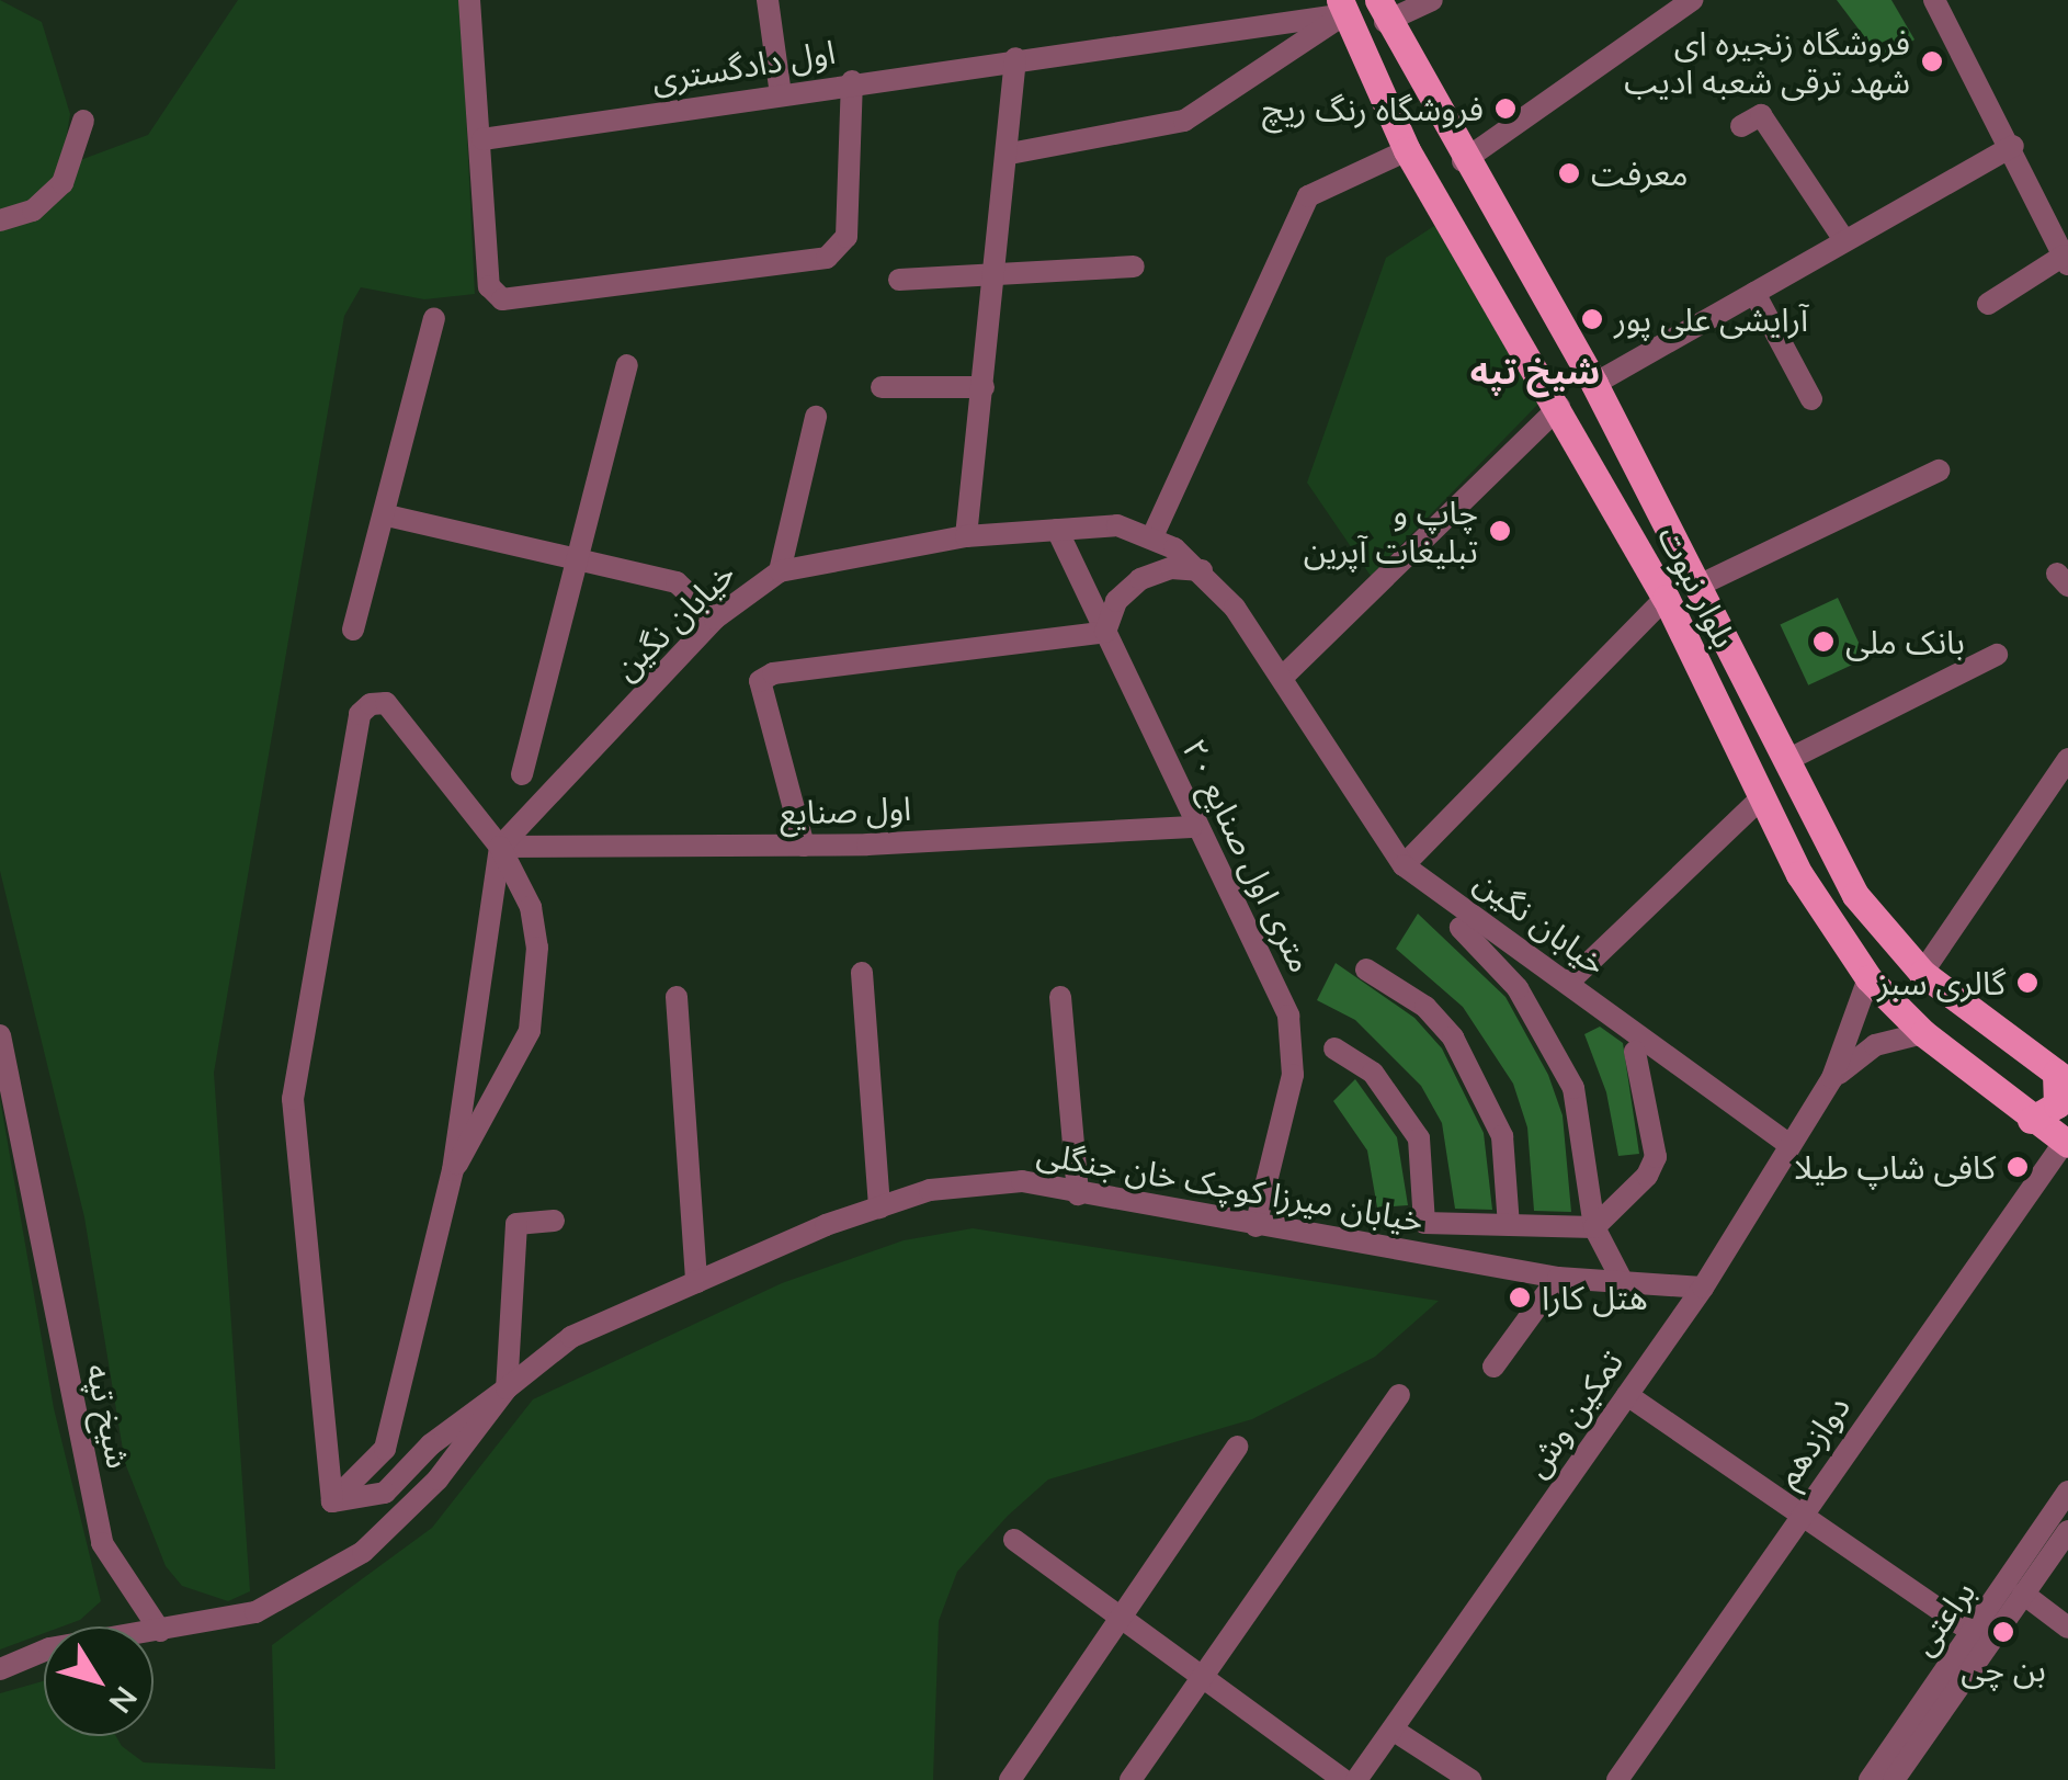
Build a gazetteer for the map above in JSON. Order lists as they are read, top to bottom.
{
  "streets": {
    "main road": ["بلوار نبوت"],
    "street": [
      "اول دادگستری",
      "خیابان نگین",
      "اول صنایع",
      "۲۰ متری اول صنایع",
      "خیابان میرزا کوچک خان جنگلی",
      "تمکین وش",
      "شیخ تپه",
      "دوازدهم",
      "براعتی"
    ]
  },
  "crossings": [
    ["اول دادگستری", "بلوار نبوت"],
    ["بلوار نبوت", "دوازدهم"],
    ["خیابان نگین", "اول صنایع"],
    ["خیابان نگین", "۲۰ متری اول صنایع"],
    ["خیابان نگین", "تمکین وش"],
    ["اول صنایع", "۲۰ متری اول صنایع"],
    ["۲۰ متری اول صنایع", "خیابان میرزا کوچک خان جنگلی"],
    ["خیابان میرزا کوچک خان جنگلی", "تمکین وش"],
    ["خیابان میرزا کوچک خان جنگلی", "شیخ تپه"]
  ],
  "districts": ["شیخ تپه"],
  "places": [
    "فروشگاه زنجیره ای شهد ترقی شعبه ادیب",
    "فروشگاه رنگ ریچ",
    "معرفت",
    "آرایشی علی پور",
    "چاپ و تبلیغات آپرین",
    "بانک ملی",
    "گالری سبز",
    "کافی شاپ طیلا",
    "هتل کارا",
    "بن چی"
  ],
  "north": "bottom right"
}
